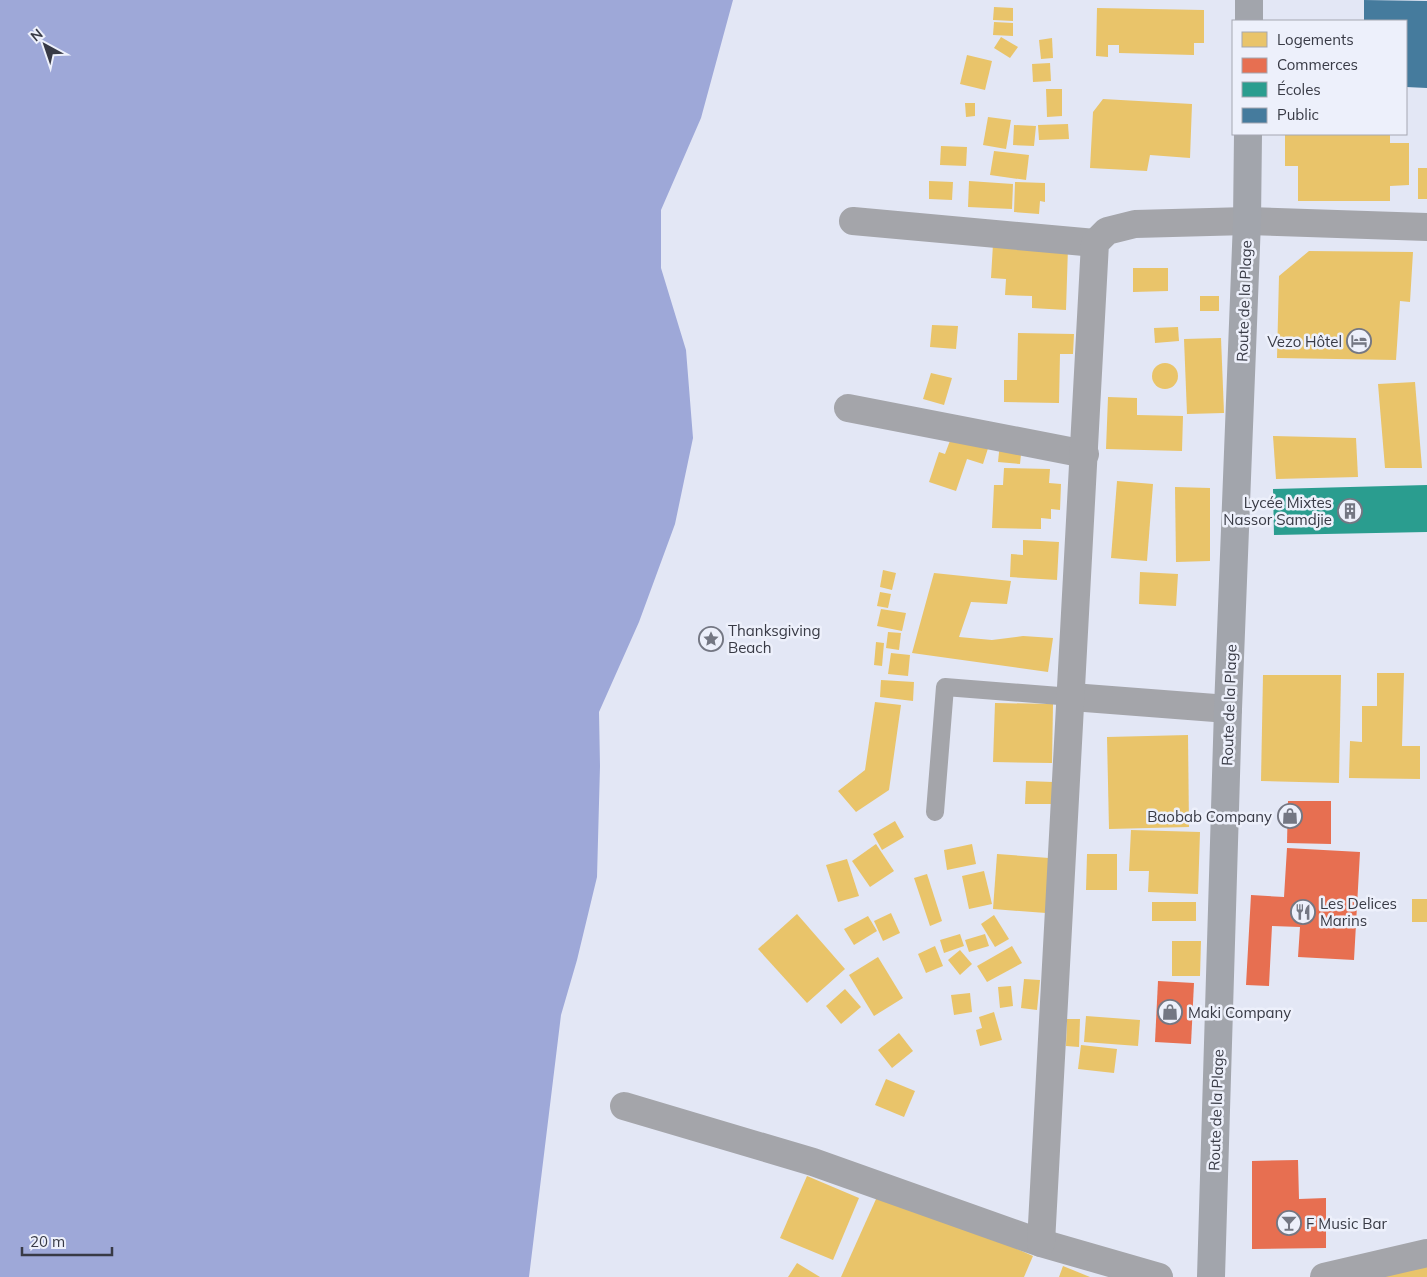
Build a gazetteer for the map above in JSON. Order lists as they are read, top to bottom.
{
  "streets": {
    "main road": ["Route de la Plage"]
  },
  "places": {
    "hotel": ["Vezo Hôtel"],
    "building": ["Lycée Mixtes Nassor Samdjie"],
    "place": ["Thanksgiving Beach"],
    "shop": ["Baobab Company", "Maki Company"],
    "restaurant": ["Les Delices Marins"],
    "bar": ["F Music Bar"]
  },
  "legend": [
    "Logements",
    "Commerces",
    "Écoles",
    "Public"
  ],
  "scale_bar": "20 m",
  "north": "top left"
}
